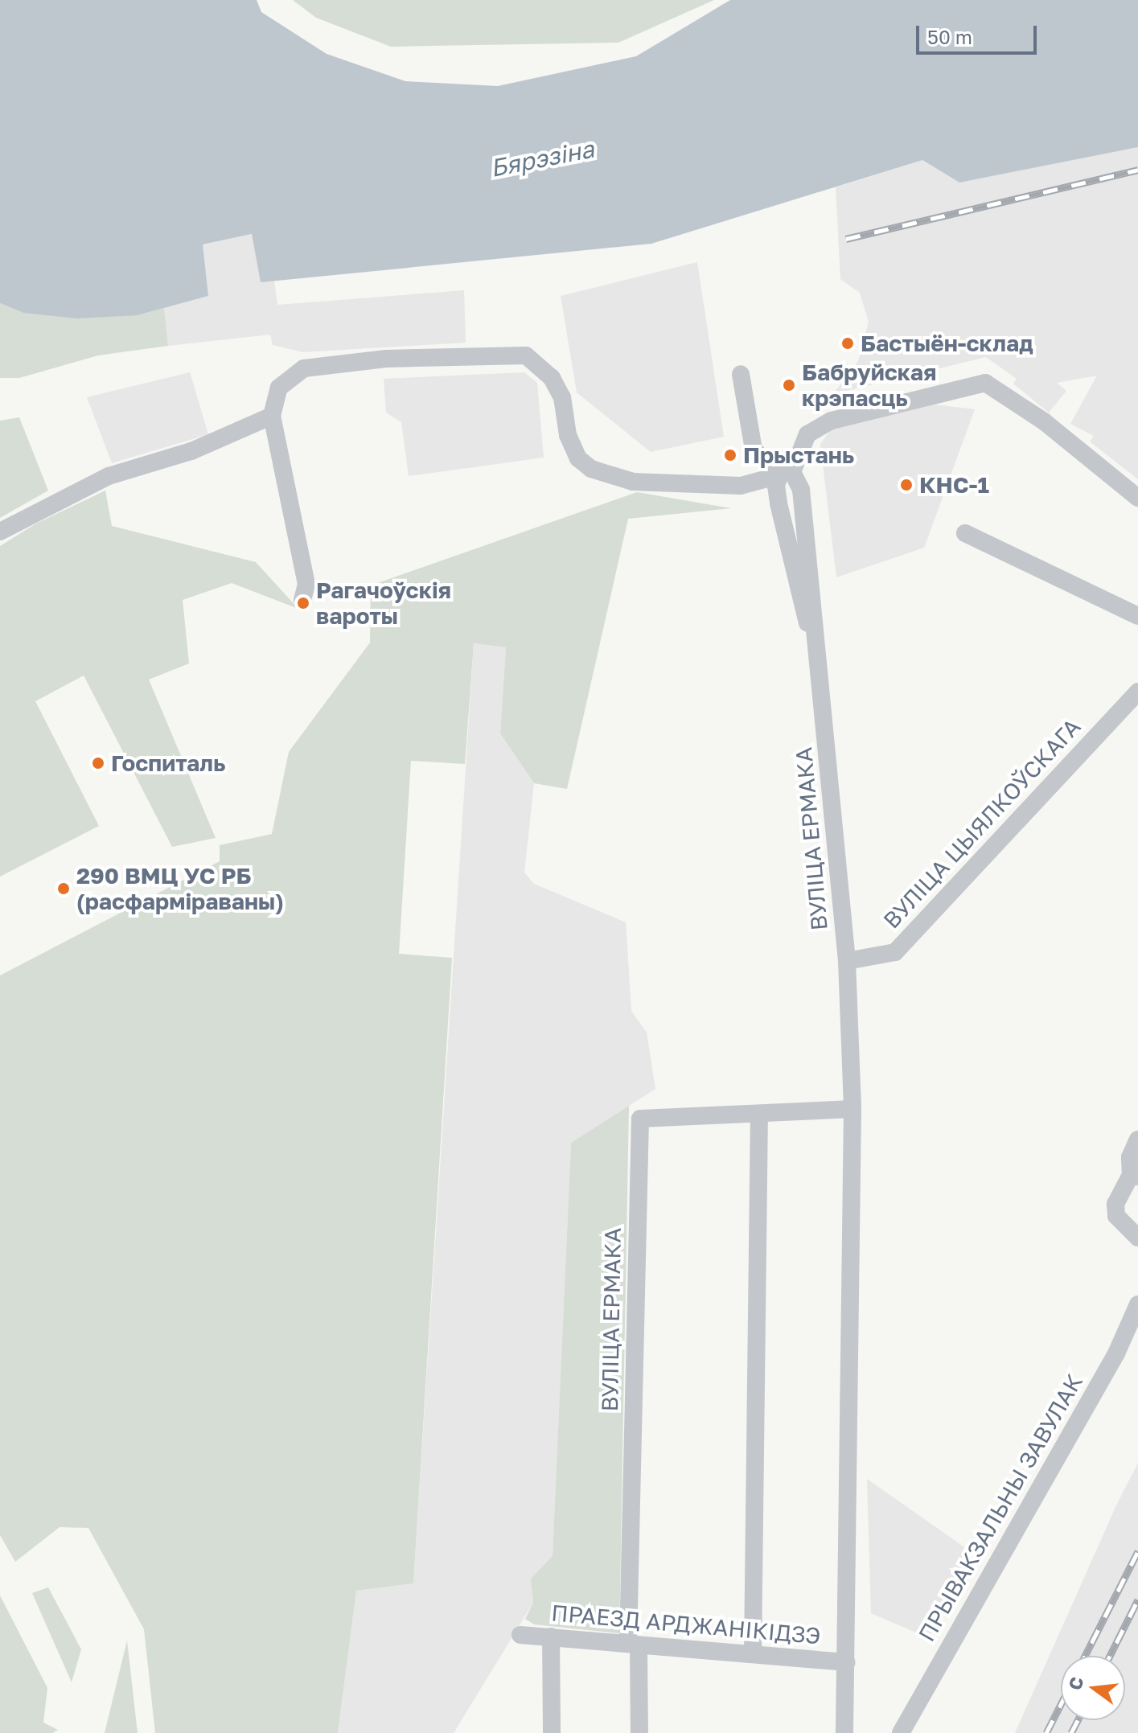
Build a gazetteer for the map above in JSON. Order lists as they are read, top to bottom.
{
  "streets": {
    "street": [
      "ВУЛІЦА ЦЫЯЛКОЎСКАГА",
      "ВУЛІЦА ЕРМАКА",
      "ПРЫВАКЗАЛЬНЫ ЗАВУЛАК",
      "ПРАЕЗД АРДЖАНІКІДЗЭ"
    ]
  },
  "crossings": [
    ["ВУЛІЦА ЦЫЯЛКОЎСКАГА", "ВУЛІЦА ЕРМАКА"],
    ["ВУЛІЦА ЕРМАКА", "ПРАЕЗД АРДЖАНІКІДЗЭ"]
  ],
  "water": ["Бярэзіна"],
  "places": [
    "Бастыён-склад",
    "Бабруйская крэпасць",
    "Прыстань",
    "КНС-1",
    "Рагачоўскія вароты",
    "Госпиталь",
    "290 ВМЦ УС РБ (расфарміраваны)"
  ],
  "scale_bar": "50 m",
  "north": "left"
}
